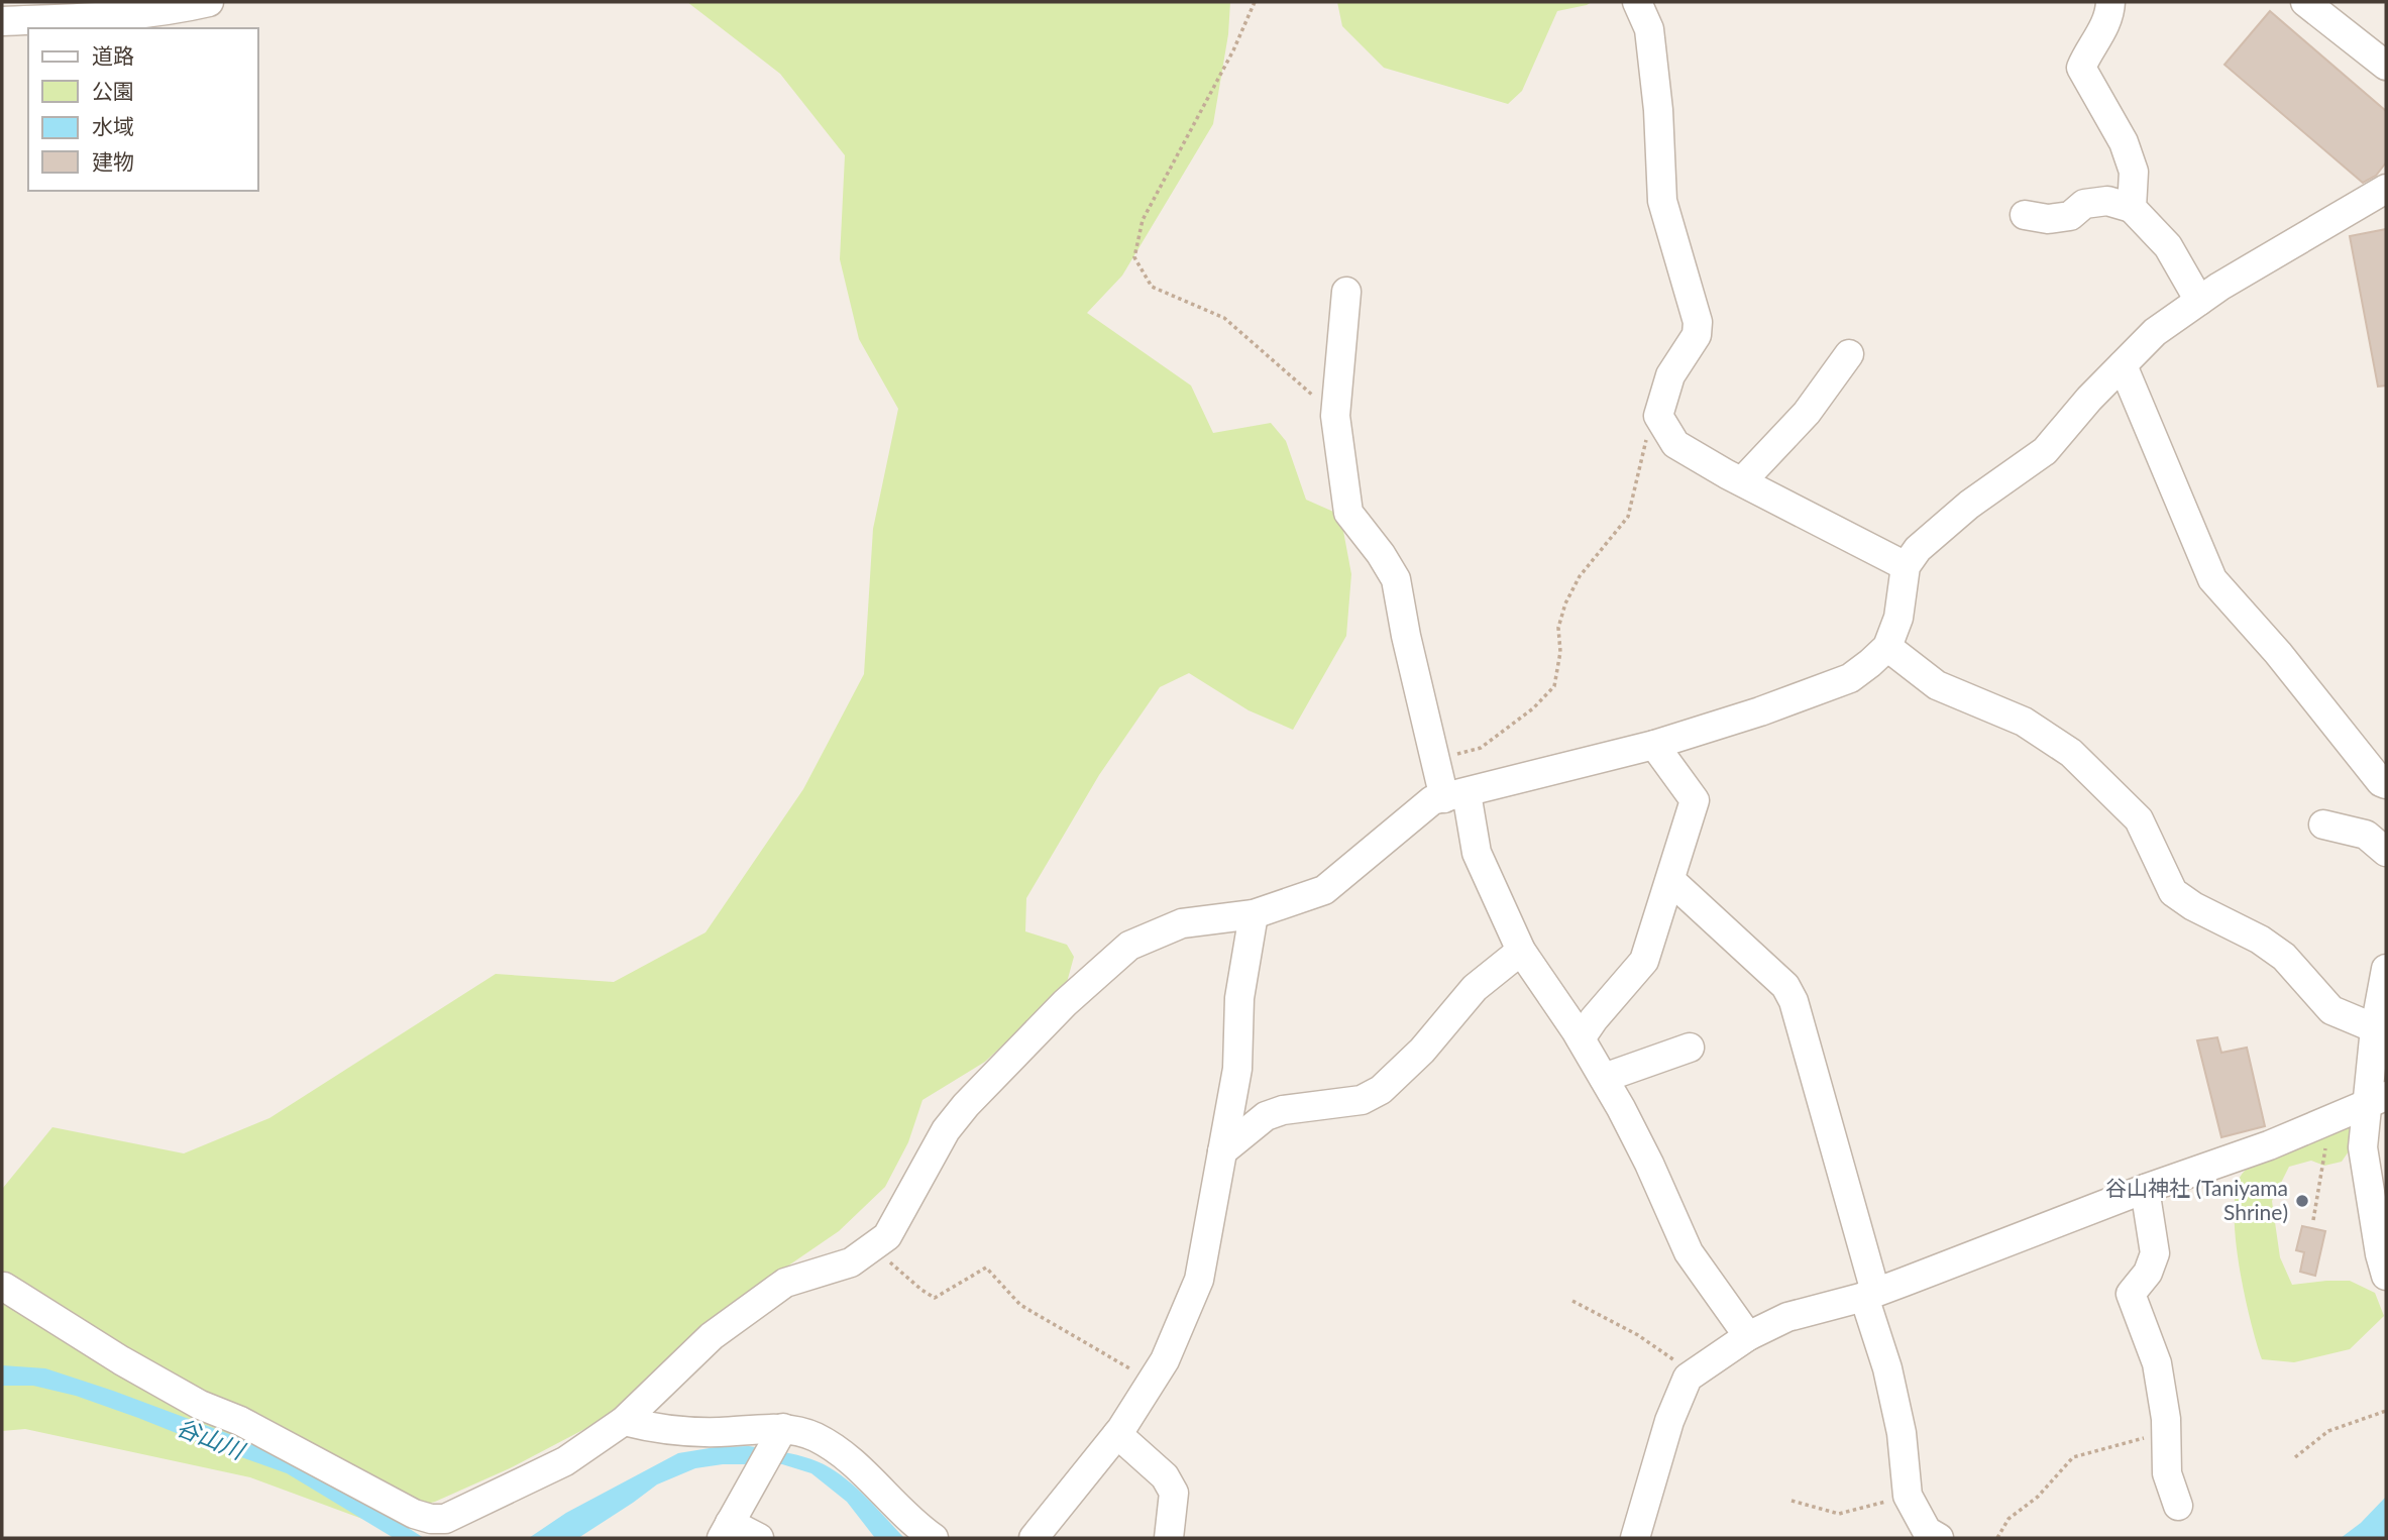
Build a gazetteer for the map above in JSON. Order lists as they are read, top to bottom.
{
  "water": ["谷山川"],
  "places": ["谷山神社 (Taniyama Shrine)"],
  "legend": [
    "道路",
    "公園",
    "水域",
    "建物"
  ]
}
